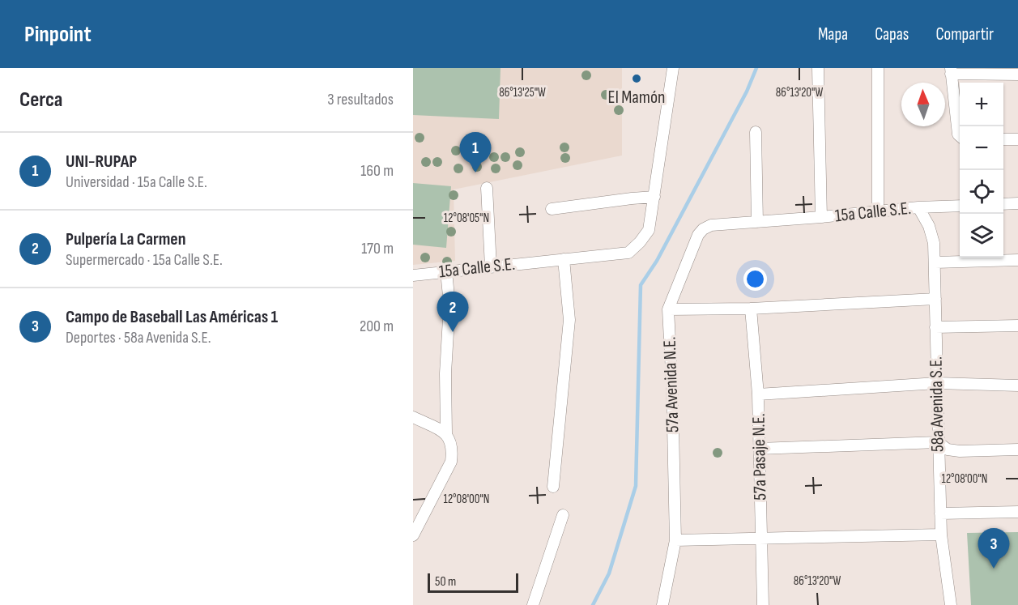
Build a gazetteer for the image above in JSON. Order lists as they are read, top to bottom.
{
  "streets": {
    "street": [
      "15a Calle S.E.",
      "57a Avenida N.E.",
      "58a Avenida S.E.",
      "57a Pasaje N.E."
    ]
  },
  "crossings": [
    ["15a Calle S.E.", "57a Avenida N.E."],
    ["15a Calle S.E.", "58a Avenida S.E."]
  ],
  "places": ["El Mamón"],
  "scale_bar": "50 m",
  "north": "top",
  "page": {
    "header": "Pinpoint",
    "nav": ["Mapa", "Capas", "Compartir"],
    "heading": ["Cerca", "3 resultados"],
    "map_buttons": ["+", "−"],
    "list": [
      {
        "mark": "1",
        "name": "UNI-RUPAP",
        "note": "Universidad · 15a Calle S.E.",
        "value": "160 m"
      },
      {
        "mark": "2",
        "name": "Pulpería La Carmen",
        "note": "Supermercado · 15a Calle S.E.",
        "value": "170 m"
      },
      {
        "mark": "3",
        "name": "Campo de Baseball Las Américas 1",
        "note": "Deportes · 58a Avenida S.E.",
        "value": "200 m"
      }
    ],
    "pins": ["1", "2", "3"],
    "scale": "50 m"
  },
  "coordinates": [
    "86°13'25\"W",
    "86°13'20\"W",
    "12°08'05\"N",
    "12°08'00\"N"
  ]
}
